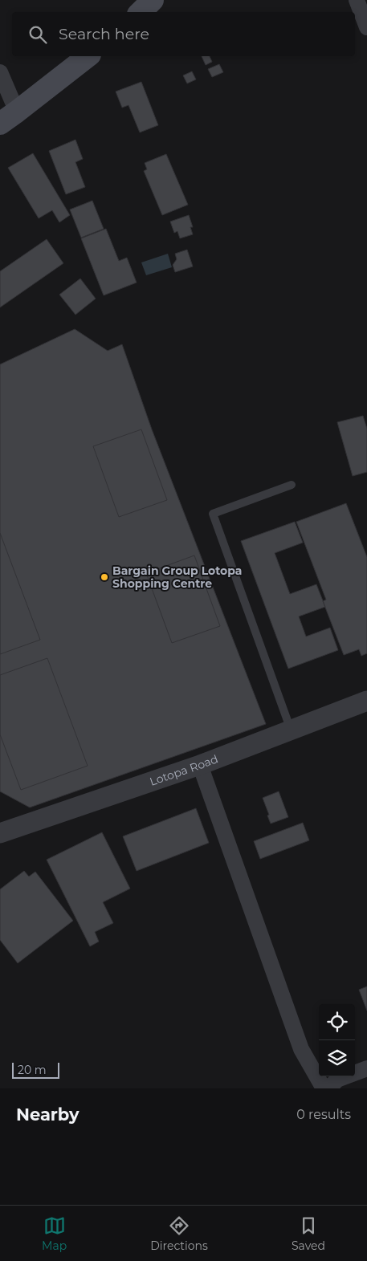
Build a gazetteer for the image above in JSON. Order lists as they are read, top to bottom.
{
  "streets": {
    "street": ["Lotopa Road"]
  },
  "places": ["Bargain Group Lotopa Shopping Centre"],
  "scale_bar": "20 m",
  "page": {
    "search": "Search here",
    "scale": "20 m",
    "heading": ["Nearby", "0 results"],
    "nav": ["Map", "Directions", "Saved"]
  }
}
